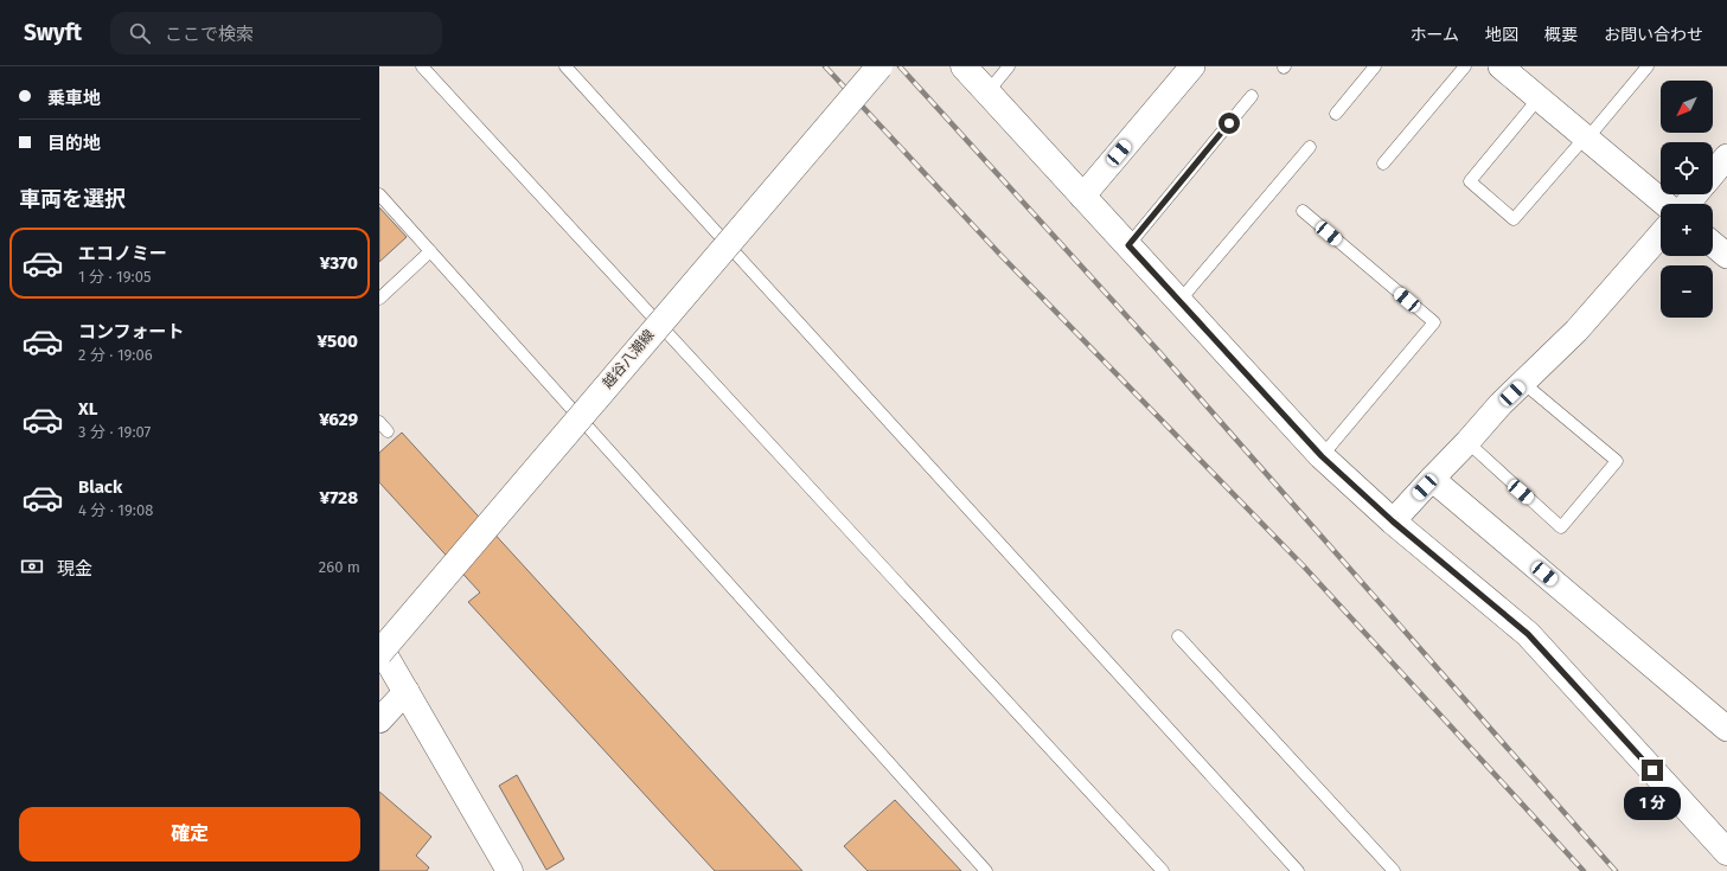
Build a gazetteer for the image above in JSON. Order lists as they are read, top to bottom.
{
  "streets": {
    "street": ["越谷八潮線"]
  },
  "north": "bottom left",
  "page": {
    "header": "Swyft",
    "search": "ここで検索",
    "nav": [
      "ホーム",
      "地図",
      "概要",
      "お問い合わせ"
    ],
    "banner": ["乗車地", "目的地"],
    "map_buttons": ["+", "−"],
    "heading": "車両を選択",
    "list": [
      {
        "name": "エコノミー",
        "note": "1 分 · 19:05",
        "value": "¥370"
      },
      {
        "name": "コンフォート",
        "note": "2 分 · 19:06",
        "value": "¥500"
      },
      {
        "name": "XL",
        "note": "3 分 · 19:07",
        "value": "¥629"
      },
      {
        "name": "Black",
        "note": "4 分 · 19:08",
        "value": "¥728"
      }
    ],
    "pay": ["現金", "260 m"],
    "bubble": "1 分",
    "buttons": "確定"
  }
}
